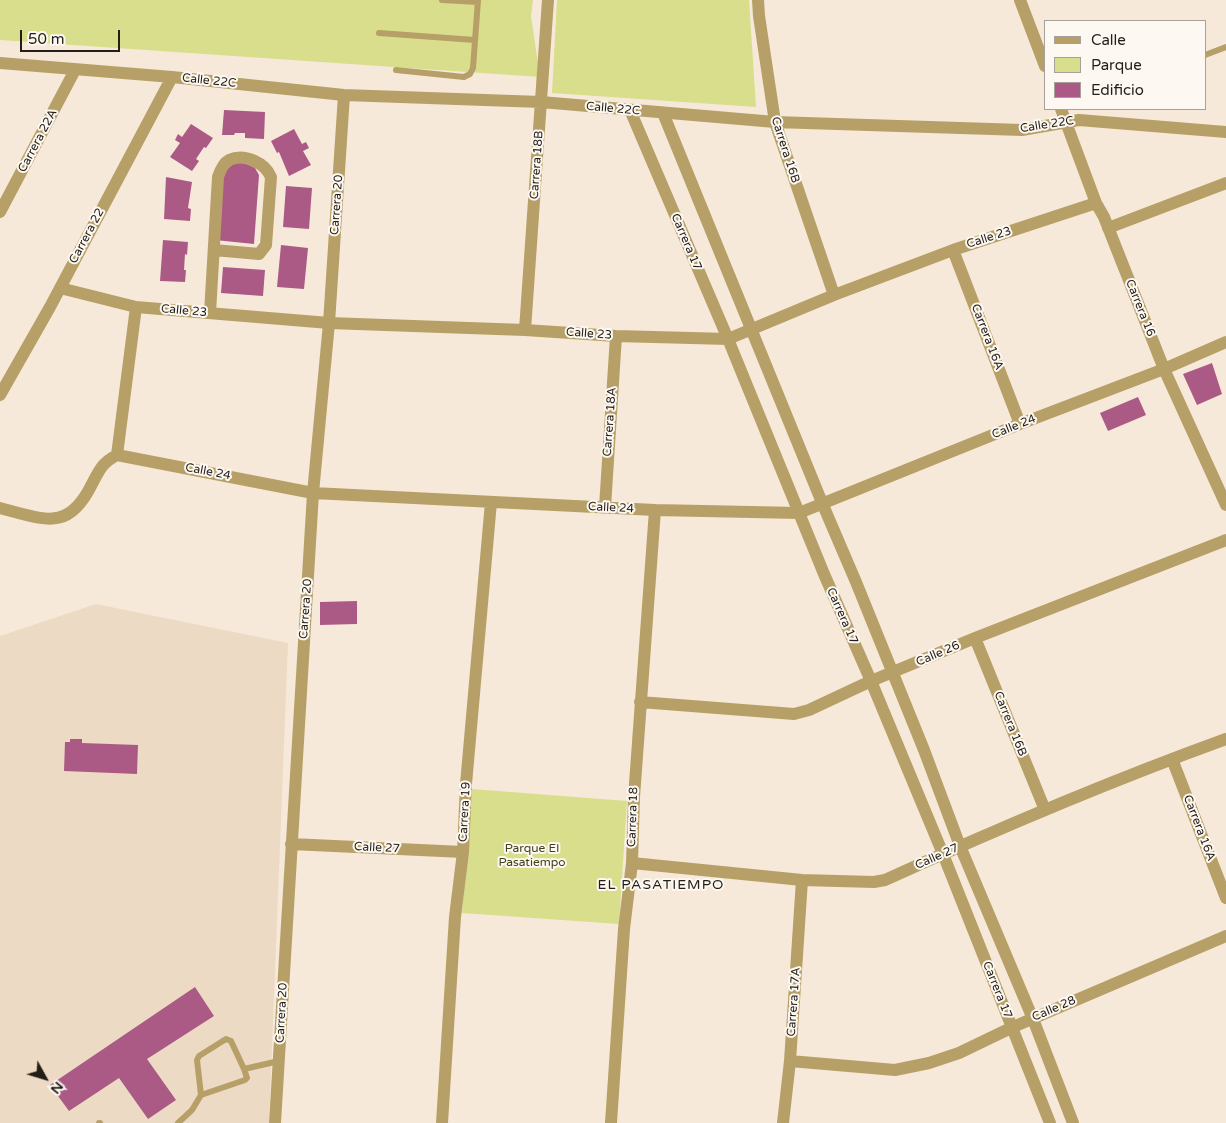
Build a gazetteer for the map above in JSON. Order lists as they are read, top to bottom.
{
  "streets": {
    "street": [
      "Calle 22C",
      "Carrera 22A",
      "Carrera 16B",
      "Carrera 18B",
      "Carrera 20",
      "Carrera 22",
      "Calle 23",
      "Carrera 17",
      "Carrera 16",
      "Carrera 16A",
      "Carrera 18A",
      "Calle 24",
      "Calle 26",
      "Carrera 19",
      "Carrera 18",
      "Calle 27",
      "Carrera 17A",
      "Calle 28"
    ]
  },
  "crossings": [
    ["Calle 22C", "Carrera 22A"],
    ["Calle 22C", "Carrera 16B"],
    ["Calle 22C", "Carrera 18B"],
    ["Calle 22C", "Carrera 20"],
    ["Calle 22C", "Carrera 22"],
    ["Calle 22C", "Carrera 17"],
    ["Calle 22C", "Carrera 16"],
    ["Carrera 16B", "Calle 23"],
    ["Carrera 16B", "Calle 26"],
    ["Carrera 16B", "Calle 27"],
    ["Carrera 18B", "Calle 23"],
    ["Carrera 20", "Calle 23"],
    ["Carrera 20", "Calle 24"],
    ["Carrera 20", "Calle 27"],
    ["Carrera 22", "Calle 23"],
    ["Calle 23", "Carrera 17"],
    ["Calle 23", "Carrera 16"],
    ["Calle 23", "Carrera 16A"],
    ["Calle 23", "Carrera 18A"],
    ["Carrera 17", "Calle 24"],
    ["Carrera 17", "Calle 26"],
    ["Carrera 17", "Calle 27"],
    ["Carrera 17", "Calle 28"],
    ["Carrera 16", "Calle 24"],
    ["Carrera 16A", "Calle 24"],
    ["Carrera 16A", "Calle 27"],
    ["Carrera 18A", "Calle 24"],
    ["Calle 24", "Carrera 19"],
    ["Calle 24", "Carrera 18"],
    ["Calle 26", "Carrera 18"],
    ["Carrera 19", "Calle 27"],
    ["Carrera 18", "Calle 27"],
    ["Calle 27", "Carrera 17A"],
    ["Carrera 17A", "Calle 28"]
  ],
  "districts": ["EL PASATIEMPO"],
  "parks": ["Parque El Pasatiempo"],
  "legend": ["Calle", "Parque", "Edificio"],
  "scale_bar": "50 m",
  "north": "bottom right"
}
